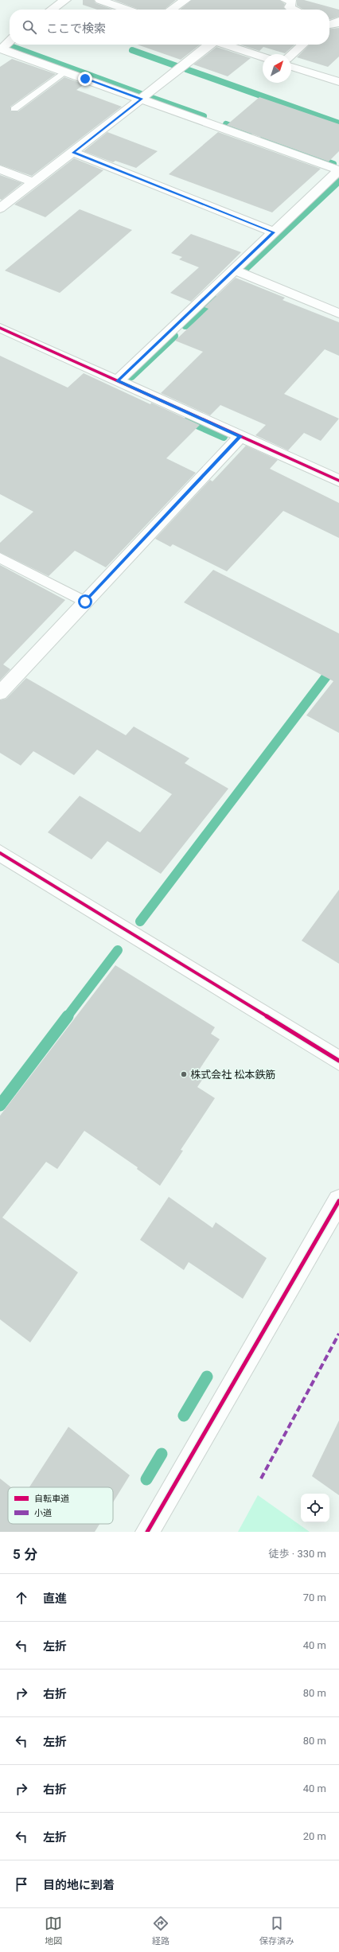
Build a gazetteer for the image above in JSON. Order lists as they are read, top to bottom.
{
  "places": ["株式会社 松本鉄筋"],
  "legend": ["自転車道", "小道"],
  "north": "top right",
  "page": {
    "search": "ここで検索",
    "heading": ["5 分", "徒歩 · 330 m"],
    "list": [
      ["直進", "70 m"],
      ["左折", "40 m"],
      ["右折", "80 m"],
      ["左折", "80 m"],
      ["右折", "40 m"],
      ["左折", "20 m"],
      "目的地に到着"
    ],
    "nav": ["地図", "経路", "保存済み"]
  }
}
